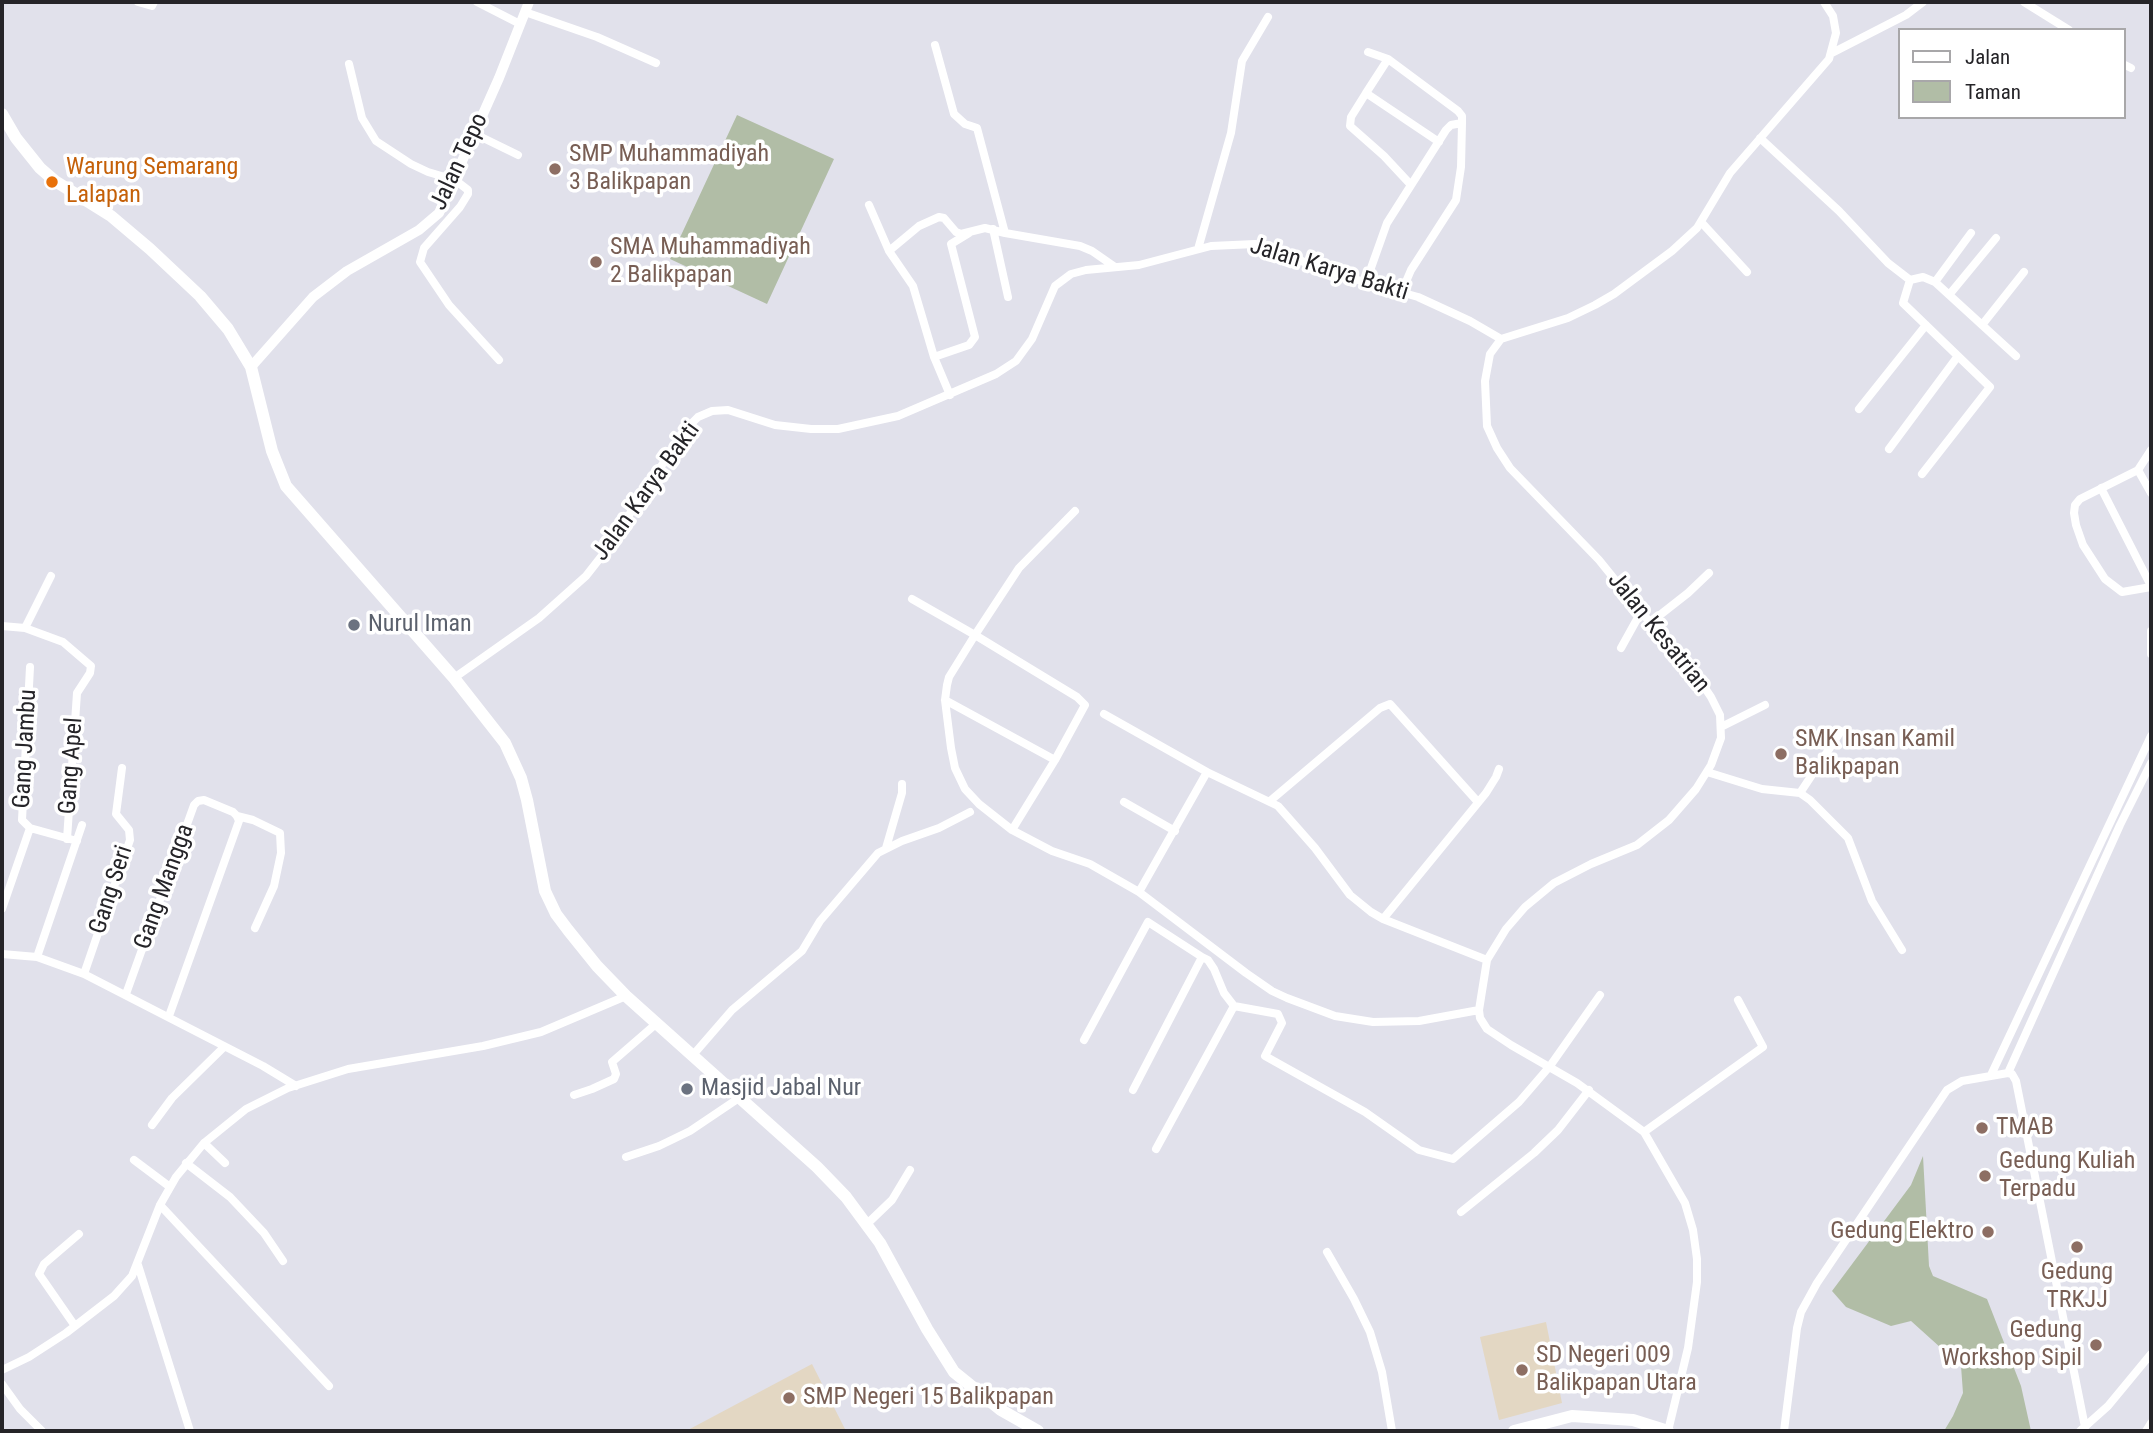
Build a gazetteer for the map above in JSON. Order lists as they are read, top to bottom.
{
  "streets": {
    "street": [
      "Jalan Tepo",
      "Jalan Karya Bakti",
      "Jalan Kesatrian",
      "Gang Jambu",
      "Gang Apel",
      "Gang Mangga",
      "Gang Seri"
    ]
  },
  "crossings": [
    ["Jalan Karya Bakti", "Jalan Kesatrian"]
  ],
  "places": [
    "SMP Muhammadiyah 3 Balikpapan",
    "Warung Semarang Lalapan",
    "SMA Muhammadiyah 2 Balikpapan",
    "Nurul Iman",
    "SMK Insan Kamil Balikpapan",
    "Masjid Jabal Nur",
    "TMAB",
    "Gedung Kuliah Terpadu",
    "Gedung Elektro",
    "Gedung TRKJJ",
    "Gedung Workshop Sipil",
    "SD Negeri 009 Balikpapan Utara",
    "SMP Negeri 15 Balikpapan"
  ],
  "legend": ["Jalan", "Taman"]
}
